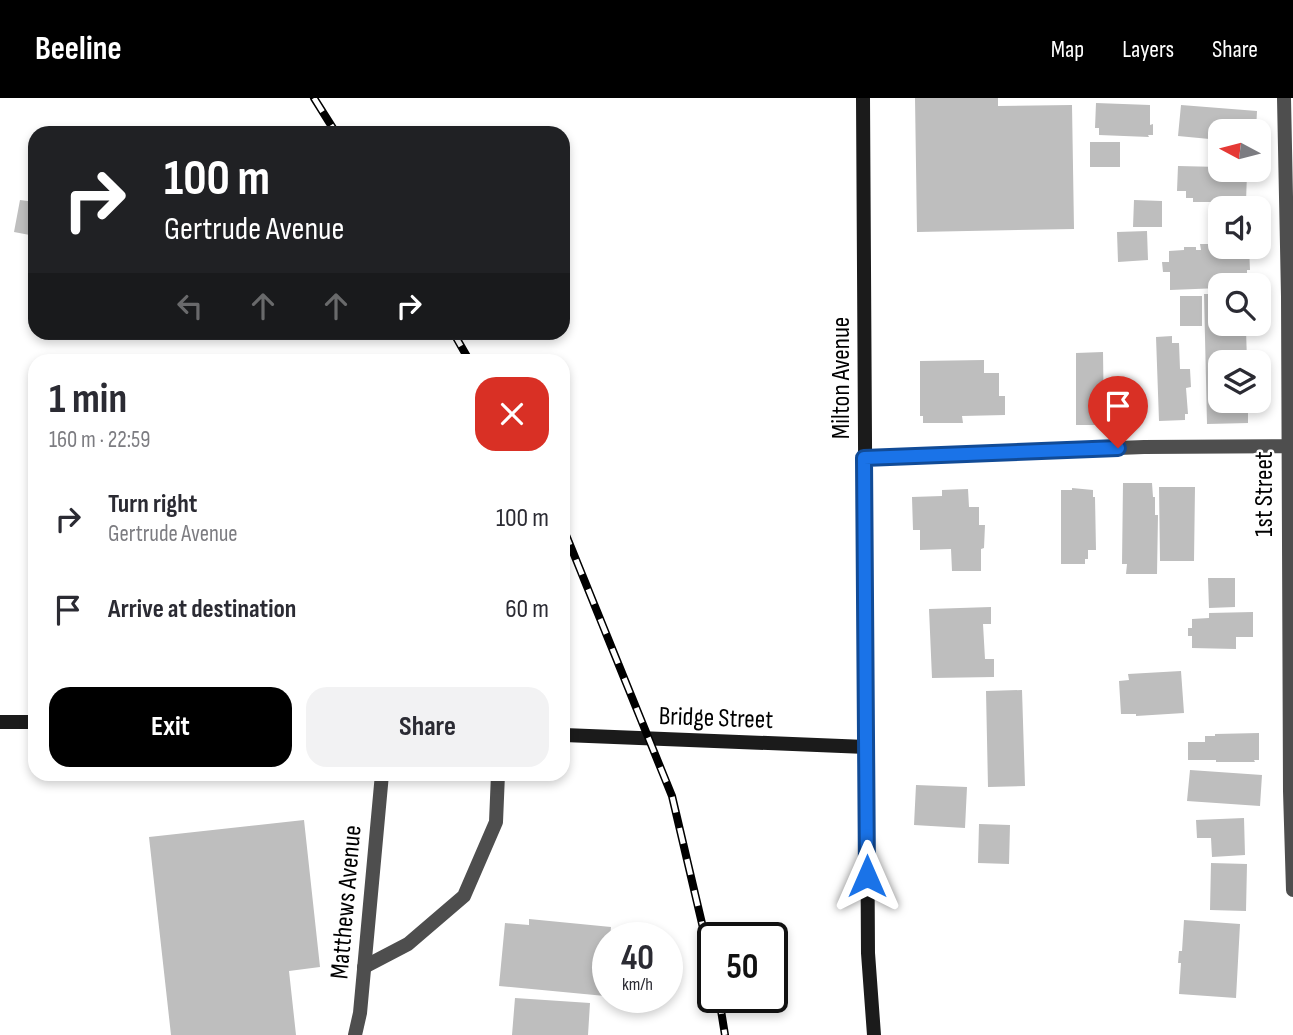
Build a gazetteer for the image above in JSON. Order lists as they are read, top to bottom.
{
  "streets": {
    "main road": ["Milton Avenue", "Bridge Street"],
    "street": ["1st Street", "Matthews Avenue"]
  },
  "crossings": [
    ["Milton Avenue", "Bridge Street"]
  ],
  "north": "left",
  "page": {
    "header": "Beeline",
    "nav": ["Map", "Layers", "Share"],
    "turn": ["100 m", "Gertrude Avenue"],
    "heading": ["1 min", "160 m · 22:59"],
    "list": [
      {
        "name": "Turn right",
        "note": "Gertrude Avenue",
        "value": "100 m"
      },
      {
        "name": "Arrive at destination",
        "value": "60 m"
      }
    ],
    "buttons": ["Exit", "Share"],
    "speed": "40 km/h",
    "limit": "50"
  }
}
